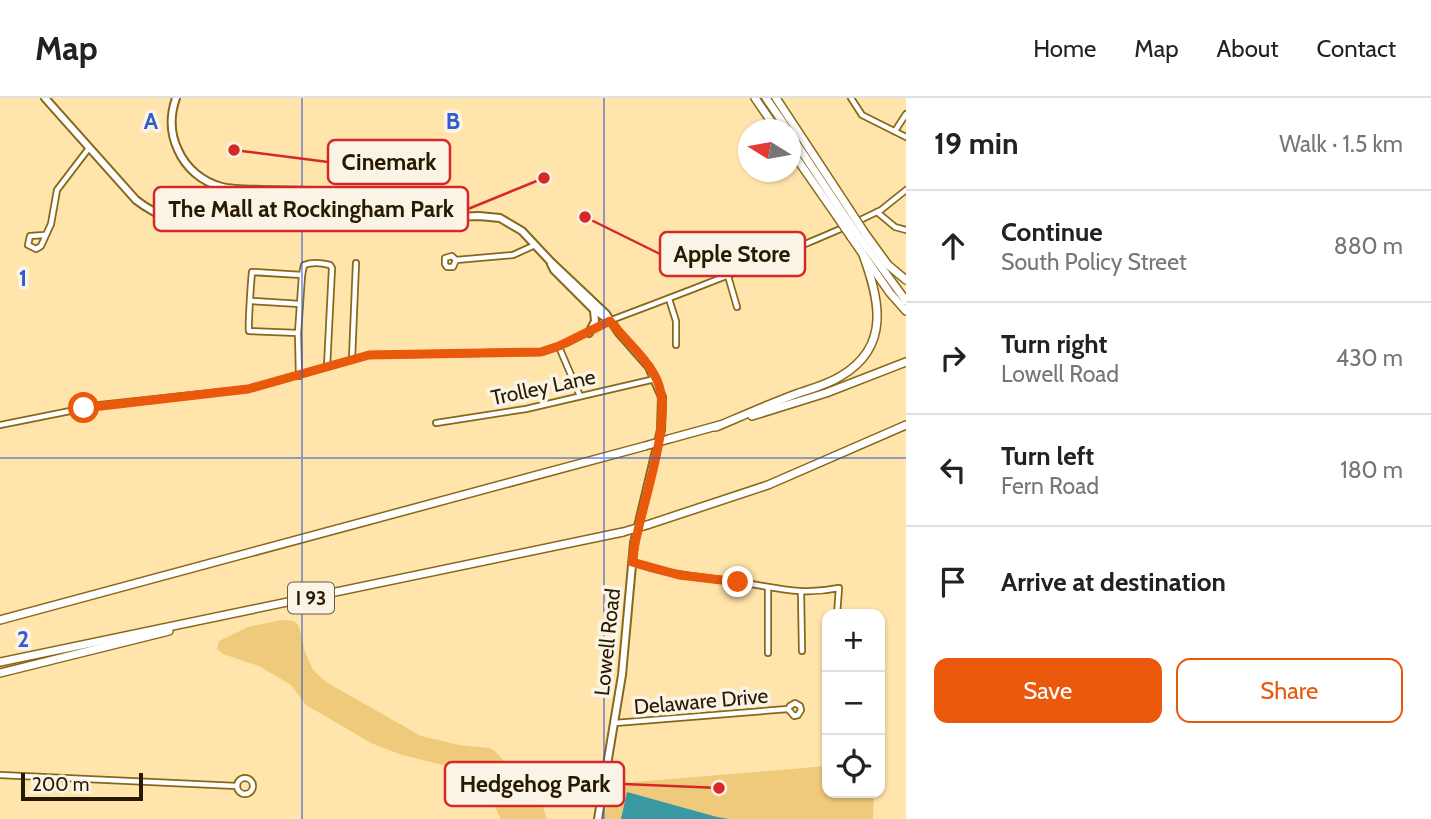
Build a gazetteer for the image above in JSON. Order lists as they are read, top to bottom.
{
  "streets": {
    "highway": ["I 93"],
    "main road": ["Lowell Road"],
    "street": ["Trolley Lane", "Delaware Drive"]
  },
  "crossings": [
    ["Trolley Lane", "Lowell Road"],
    ["Lowell Road", "Delaware Drive"]
  ],
  "places": [
    "Cinemark",
    "The Mall at Rockingham Park",
    "Apple Store",
    "Hedgehog Park"
  ],
  "scale_bar": "200 m",
  "north": "left",
  "page": {
    "header": "Map",
    "nav": [
      "Home",
      "Map",
      "About",
      "Contact"
    ],
    "heading": ["19 min", "Walk · 1.5 km"],
    "list": [
      ["Continue", "South Policy Street", "880 m"],
      ["Turn right", "Lowell Road", "430 m"],
      ["Turn left", "Fern Road", "180 m"],
      "Arrive at destination"
    ],
    "map_buttons": ["+", "−"],
    "buttons": ["Save", "Share"],
    "scale": "200 m"
  },
  "grid": {
    "columns": ["A", "B"],
    "rows": ["1", "2"]
  }
}
